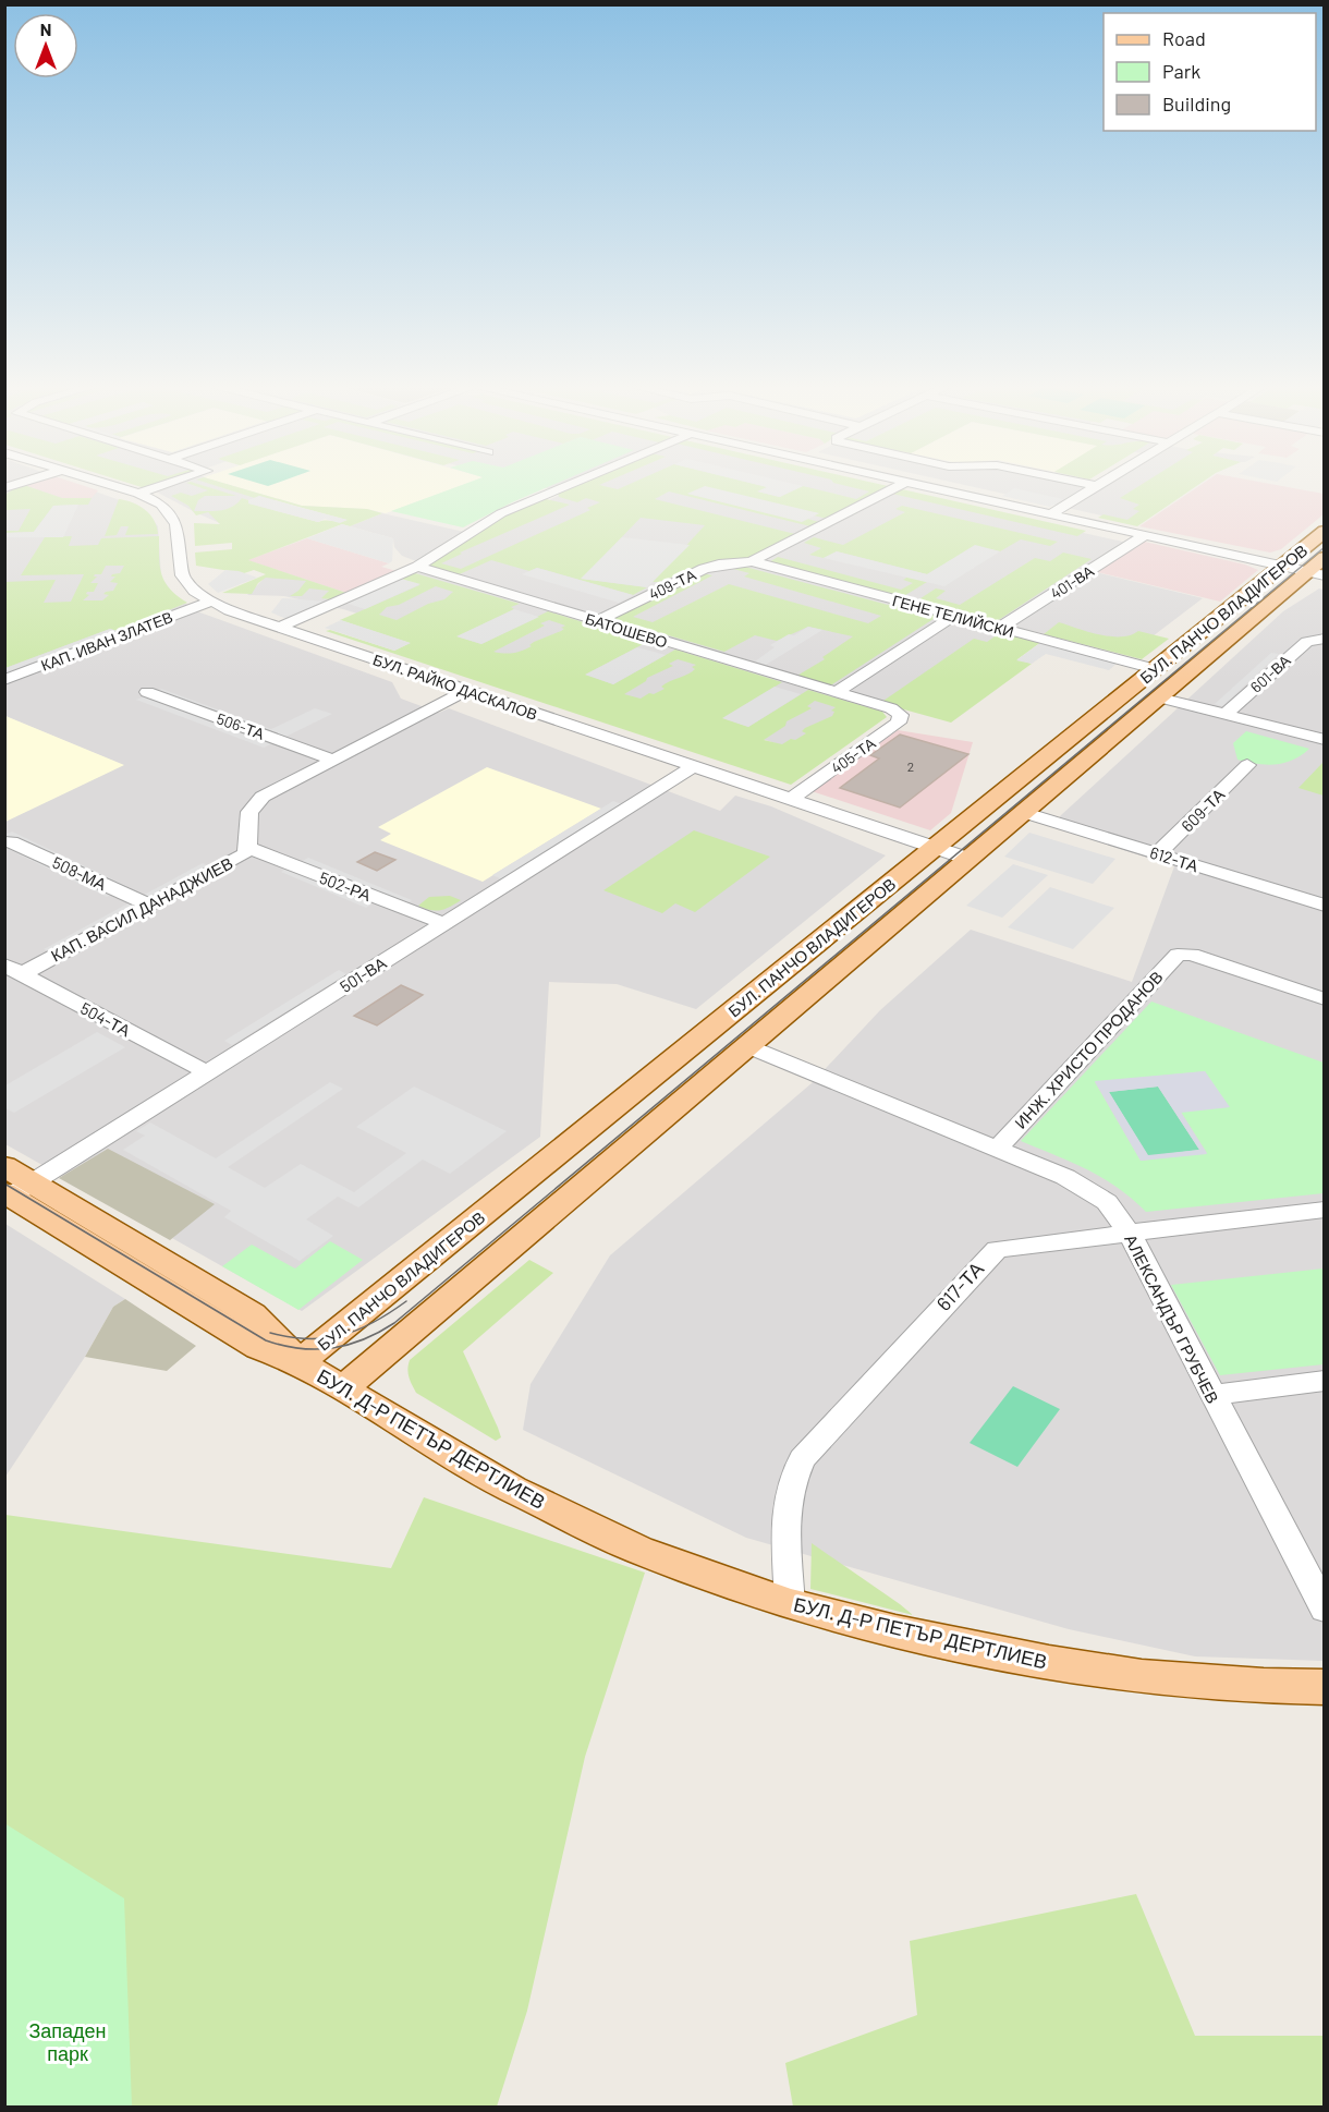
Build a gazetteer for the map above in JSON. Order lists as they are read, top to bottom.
{
  "streets": {
    "main road": ["БУЛ. ПАНЧО ВЛАДИГЕРОВ", "БУЛ. Д-Р ПЕТЪР ДЕРТЛИЕВ"],
    "street": [
      "401-ВА",
      "409-ТА",
      "ГЕНЕ ТЕЛИЙСКИ",
      "БАТОШЕВО",
      "КАП. ИВАН ЗЛАТЕВ",
      "601-ВА",
      "БУЛ. РАЙКО ДАСКАЛОВ",
      "506-ТА",
      "405-ТА",
      "609-ТА",
      "612-ТА",
      "508-МА",
      "502-РА",
      "КАП. ВАСИЛ ДАНАДЖИЕВ",
      "501-ВА",
      "504-ТА",
      "ИНЖ. ХРИСТО ПРОДАНОВ",
      "617-ТА",
      "АЛЕКСАНДЪР ГРУБЧЕВ"
    ]
  },
  "crossings": [
    ["401-ВА", "ГЕНЕ ТЕЛИЙСКИ"],
    ["409-ТА", "ГЕНЕ ТЕЛИЙСКИ"],
    ["409-ТА", "БАТОШЕВО"],
    ["БУЛ. ПАНЧО ВЛАДИГЕРОВ", "ГЕНЕ ТЕЛИЙСКИ"],
    ["БУЛ. ПАНЧО ВЛАДИГЕРОВ", "БУЛ. РАЙКО ДАСКАЛОВ"],
    ["БУЛ. ПАНЧО ВЛАДИГЕРОВ", "612-ТА"],
    ["БУЛ. ПАНЧО ВЛАДИГЕРОВ", "АЛЕКСАНДЪР ГРУБЧЕВ"],
    ["БУЛ. ПАНЧО ВЛАДИГЕРОВ", "БУЛ. Д-Р ПЕТЪР ДЕРТЛИЕВ"],
    ["БАТОШЕВО", "405-ТА"],
    ["КАП. ИВАН ЗЛАТЕВ", "БУЛ. РАЙКО ДАСКАЛОВ"],
    ["БУЛ. РАЙКО ДАСКАЛОВ", "405-ТА"],
    ["БУЛ. РАЙКО ДАСКАЛОВ", "КАП. ВАСИЛ ДАНАДЖИЕВ"],
    ["БУЛ. РАЙКО ДАСКАЛОВ", "501-ВА"],
    ["506-ТА", "КАП. ВАСИЛ ДАНАДЖИЕВ"],
    ["609-ТА", "612-ТА"],
    ["508-МА", "КАП. ВАСИЛ ДАНАДЖИЕВ"],
    ["502-РА", "КАП. ВАСИЛ ДАНАДЖИЕВ"],
    ["502-РА", "501-ВА"],
    ["КАП. ВАСИЛ ДАНАДЖИЕВ", "504-ТА"],
    ["501-ВА", "504-ТА"],
    ["501-ВА", "БУЛ. Д-Р ПЕТЪР ДЕРТЛИЕВ"],
    ["ИНЖ. ХРИСТО ПРОДАНОВ", "АЛЕКСАНДЪР ГРУБЧЕВ"],
    ["617-ТА", "АЛЕКСАНДЪР ГРУБЧЕВ"],
    ["617-ТА", "БУЛ. Д-Р ПЕТЪР ДЕРТЛИЕВ"]
  ],
  "parks": ["Западен парк"],
  "house_numbers": ["2"],
  "legend": ["Road", "Park", "Building"],
  "north": "top"
}
